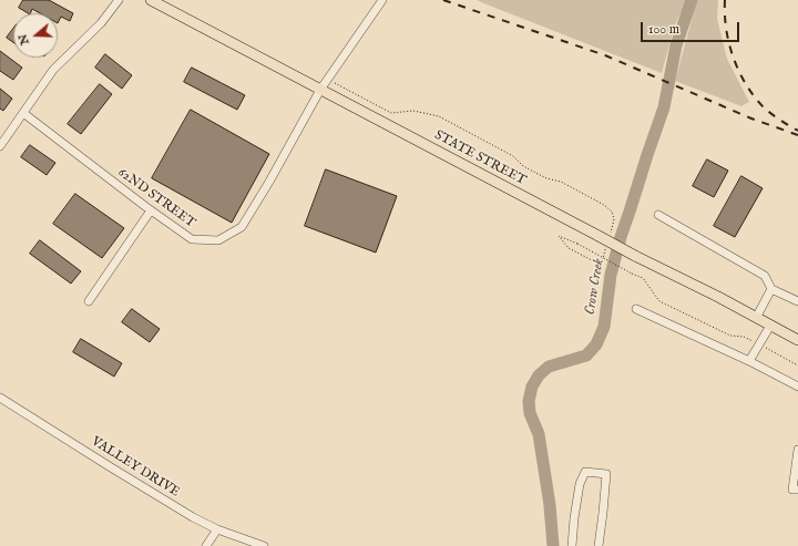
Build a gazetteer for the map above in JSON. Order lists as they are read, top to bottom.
{
  "streets": {
    "main road": ["STATE STREET"],
    "street": ["62ND STREET", "VALLEY DRIVE"]
  },
  "crossings": [
    ["STATE STREET", "62ND STREET"]
  ],
  "water": ["Crow Creek"],
  "scale_bar": "100 m",
  "north": "left"
}
